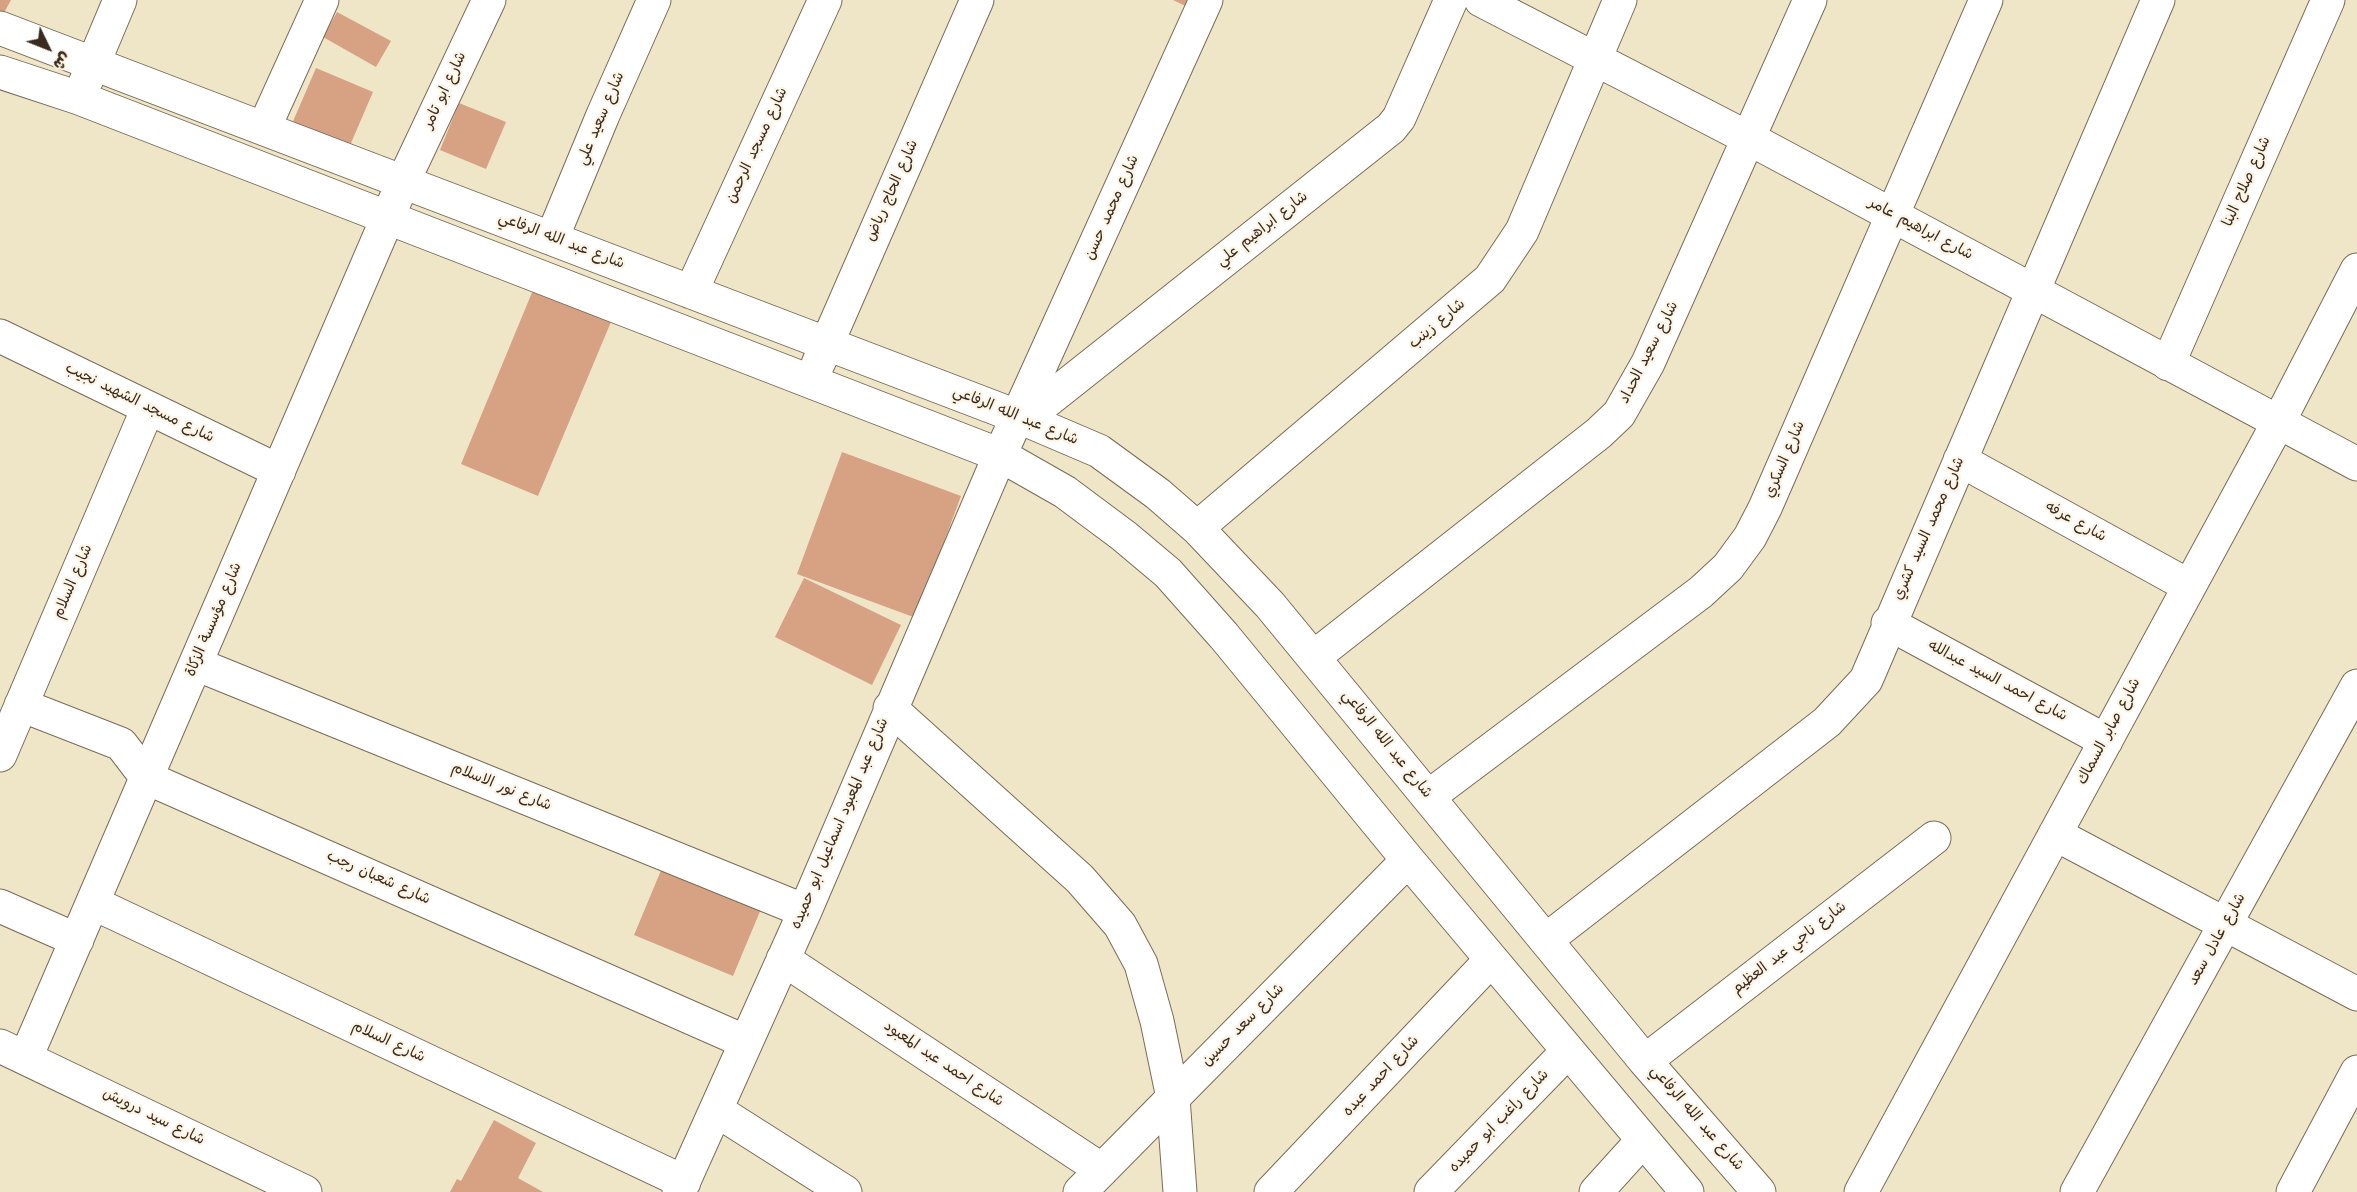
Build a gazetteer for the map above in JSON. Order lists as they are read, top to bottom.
{
  "streets": {
    "street": [
      "شارع ابو تامر",
      "شارع سعيد علي",
      "شارع مسجد الرحمن",
      "شارع صلاح البنا",
      "شارع الحاج رياض",
      "شارع محمد حسن",
      "شارع ابراهيم علي",
      "شارع ابراهيم عامر",
      "شارع عبد الله الرفاعي",
      "شارع زينب",
      "شارع سعيد الحداد",
      "شارع مسجد الشهيد نجيب",
      "شارع السكري",
      "شارع عرفه",
      "شارع محمد السيد كشري",
      "شارع السلام",
      "شارع مؤسسة الزكاة",
      "شارع احمد السيد عبدالله",
      "شارع صابر السماك",
      "شارع نور الاسلام",
      "شارع عبد المعبود اسماعيل ابو حميده",
      "شارع شعبان رجب",
      "شارع عادل سعد",
      "شارع ناجي عبد العظيم",
      "شارع سعد حسين",
      "شارع احمد عبد المعبود",
      "شارع احمد عبده",
      "شارع سيد درويش",
      "شارع راغب ابو حميده"
    ]
  },
  "crossings": [
    ["شارع ابو تامر", "شارع عبد الله الرفاعي"],
    ["شارع ابو تامر", "شارع مؤسسة الزكاة"],
    ["شارع سعيد علي", "شارع عبد الله الرفاعي"],
    ["شارع مسجد الرحمن", "شارع عبد الله الرفاعي"],
    ["شارع صلاح البنا", "شارع ابراهيم عامر"],
    ["شارع الحاج رياض", "شارع عبد الله الرفاعي"],
    ["شارع محمد حسن", "شارع ابراهيم علي"],
    ["شارع محمد حسن", "شارع عبد الله الرفاعي"],
    ["شارع محمد حسن", "شارع عبد المعبود اسماعيل ابو حميده"],
    ["شارع ابراهيم علي", "شارع عبد الله الرفاعي"],
    ["شارع ابراهيم عامر", "شارع زينب"],
    ["شارع ابراهيم عامر", "شارع سعيد الحداد"],
    ["شارع ابراهيم عامر", "شارع السكري"],
    ["شارع ابراهيم عامر", "شارع محمد السيد كشري"],
    ["شارع ابراهيم عامر", "شارع صابر السماك"],
    ["شارع عبد الله الرفاعي", "شارع زينب"],
    ["شارع عبد الله الرفاعي", "شارع سعيد الحداد"],
    ["شارع عبد الله الرفاعي", "شارع السكري"],
    ["شارع عبد الله الرفاعي", "شارع محمد السيد كشري"],
    ["شارع عبد الله الرفاعي", "شارع مؤسسة الزكاة"],
    ["شارع عبد الله الرفاعي", "شارع ناجي عبد العظيم"],
    ["شارع مسجد الشهيد نجيب", "شارع السلام"],
    ["شارع مسجد الشهيد نجيب", "شارع مؤسسة الزكاة"],
    ["شارع عرفه", "شارع محمد السيد كشري"],
    ["شارع عرفه", "شارع صابر السماك"],
    ["شارع محمد السيد كشري", "شارع احمد السيد عبدالله"],
    ["شارع السلام", "شارع مؤسسة الزكاة"],
    ["شارع السلام", "شارع عبد المعبود اسماعيل ابو حميده"],
    ["شارع السلام", "شارع شعبان رجب"],
    ["شارع مؤسسة الزكاة", "شارع نور الاسلام"],
    ["شارع مؤسسة الزكاة", "شارع شعبان رجب"],
    ["شارع مؤسسة الزكاة", "شارع سيد درويش"],
    ["شارع احمد السيد عبدالله", "شارع صابر السماك"],
    ["شارع نور الاسلام", "شارع عبد المعبود اسماعيل ابو حميده"],
    ["شارع عبد المعبود اسماعيل ابو حميده", "شارع شعبان رجب"],
    ["شارع عبد المعبود اسماعيل ابو حميده", "شارع احمد عبد المعبود"],
    ["شارع سعد حسين", "شارع احمد عبد المعبود"]
  ],
  "north": "bottom right"
}
